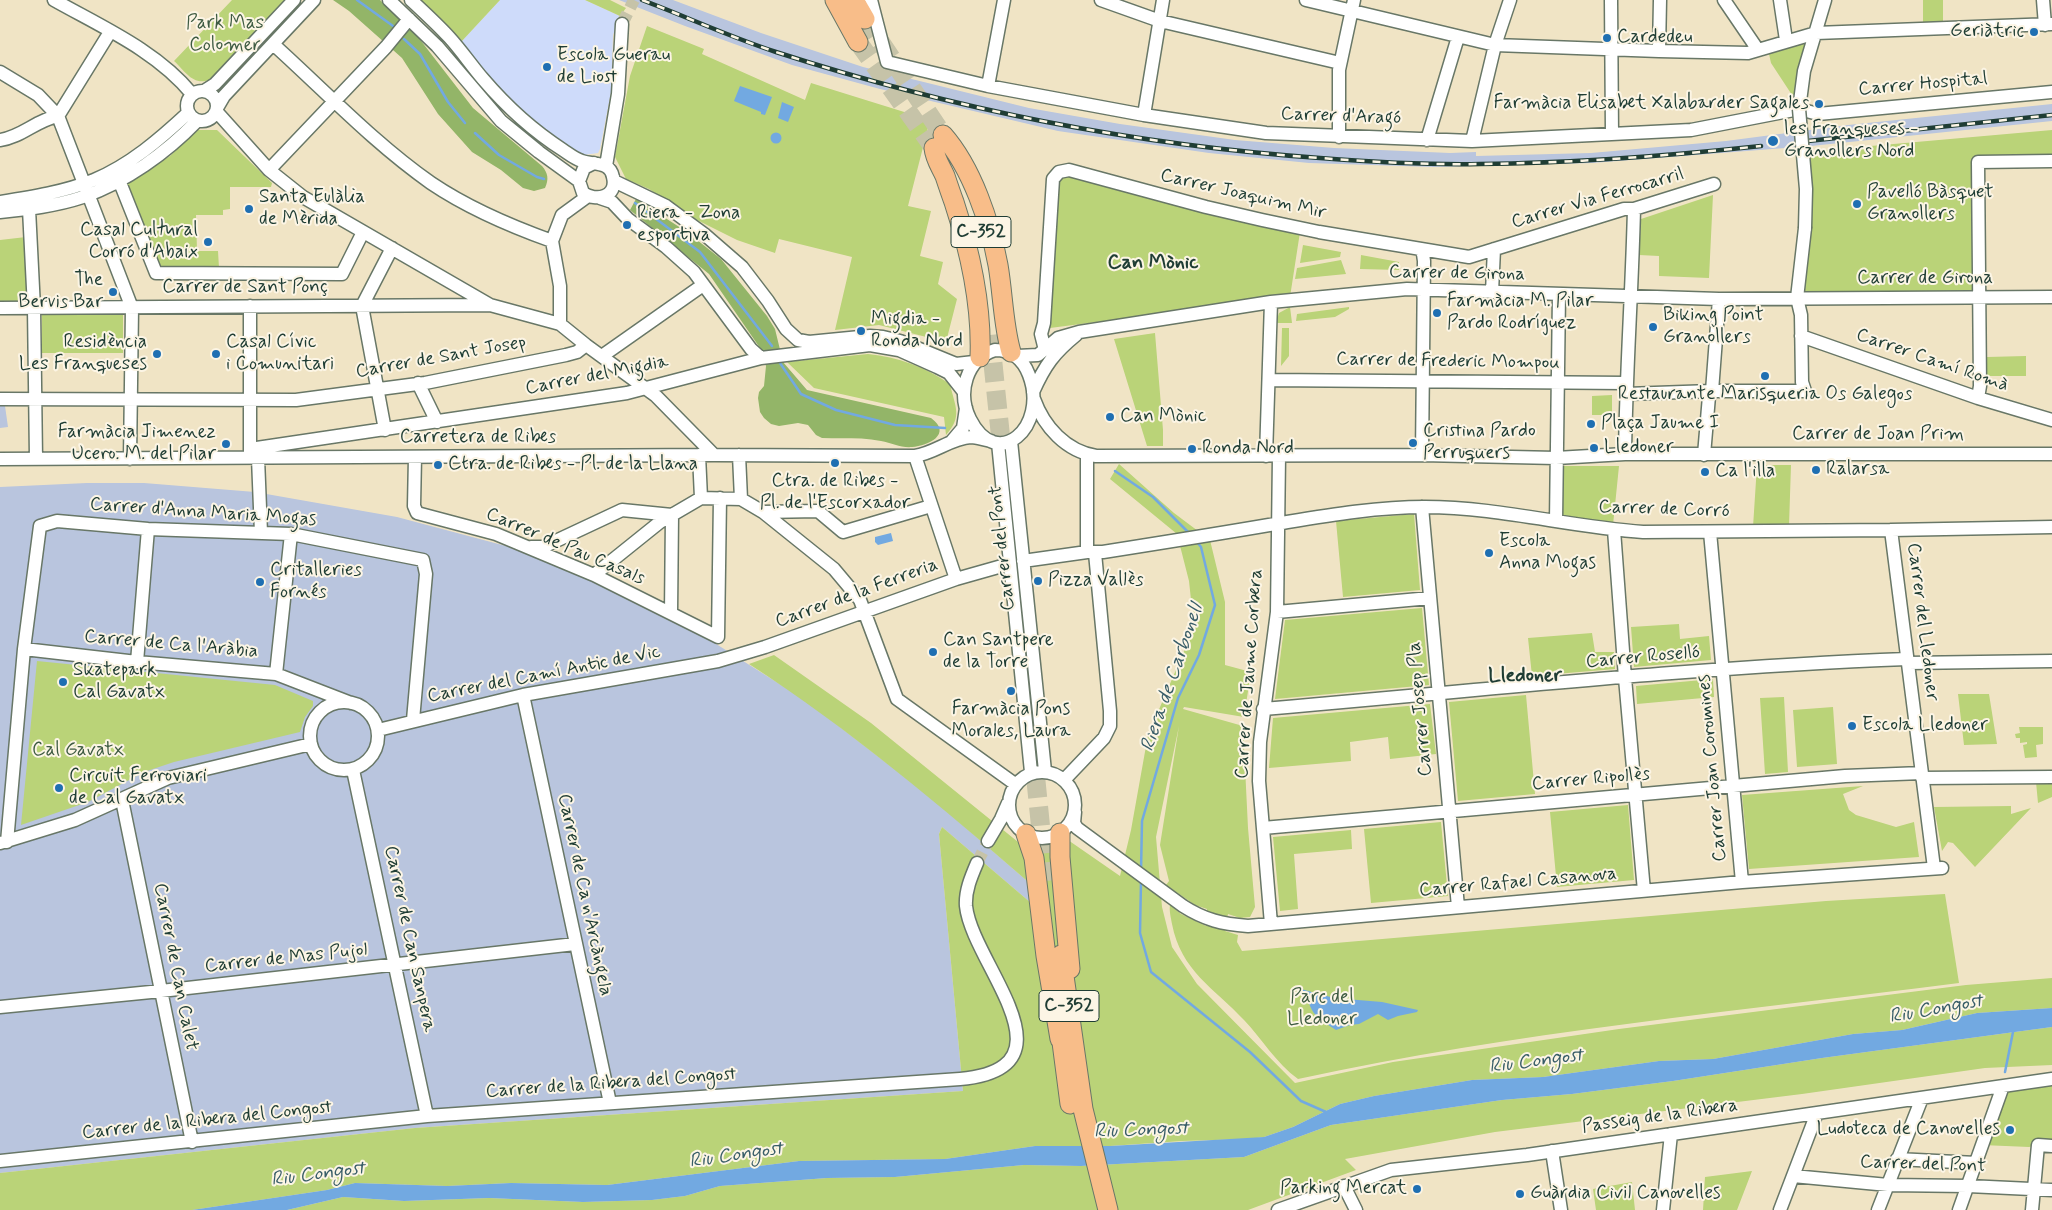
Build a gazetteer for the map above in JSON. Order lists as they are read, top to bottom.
{
  "streets": {
    "highway": ["C-352"],
    "street": [
      "Carrer Hospital",
      "Carrer d'Aragó",
      "Carrer Joaquim Mir",
      "Carrer Via Ferrocarril",
      "Carrer de Girona",
      "Carrer de Sant Ponç",
      "Carrer de Sant Josep",
      "Carrer Camí Romà",
      "Carrer de Frederic Mompou",
      "Carrer del Migdia",
      "Carrer de Joan Prim",
      "Carretera de Ribes",
      "Carrer de Corró",
      "Carrer d'Anna Maria Mogas",
      "Carrer de Pau Casals",
      "Carrer del Pont",
      "Carrer de la Ferreria",
      "Carrer del Lledoner",
      "Carrer de Ca l'Aràbia",
      "Carrer Roselló",
      "Carrer de Jaume Corbera",
      "Carrer del Camí Antic de Vic",
      "Carrer Josep Pla",
      "Carrer Joan Coromines",
      "Carrer Ripollès",
      "Carrer Rafael Casanova",
      "Carrer de Ca n'Arcàngela",
      "Carrer de Can Sanpera",
      "Carrer de Mas Pujol",
      "Carrer de Can Calet",
      "Carrer de la Ribera del Congost",
      "Passeig de la Ribera"
    ]
  },
  "crossings": [
    ["Carrer Hospital", "Carrer d'Aragó"],
    ["Carrer Joaquim Mir", "Carrer Via Ferrocarril"],
    ["Carrer Via Ferrocarril", "Carrer de Girona"],
    ["Carrer Camí Romà", "Carrer de Frederic Mompou"],
    ["Carrer del Migdia", "Carretera de Ribes"],
    ["Carrer del Migdia", "Carrer del Pont"],
    ["Carrer de Joan Prim", "Carrer de Jaume Corbera"],
    ["Carretera de Ribes", "Carrer de Pau Casals"],
    ["Carretera de Ribes", "Carrer del Pont"],
    ["Carrer de Corró", "Carrer del Lledoner"],
    ["Carrer de Corró", "Carrer de Jaume Corbera"],
    ["Carrer de Corró", "Carrer Josep Pla"],
    ["Carrer de Corró", "Carrer Joan Coromines"],
    ["Carrer d'Anna Maria Mogas", "Carrer de Ca l'Aràbia"],
    ["Carrer d'Anna Maria Mogas", "Carrer del Camí Antic de Vic"],
    ["Carrer del Pont", "Carrer de la Ferreria"],
    ["Carrer de la Ferreria", "Carrer del Camí Antic de Vic"],
    ["Carrer del Lledoner", "Carrer Roselló"],
    ["Carrer del Lledoner", "Carrer Ripollès"],
    ["Carrer del Lledoner", "Carrer Rafael Casanova"],
    ["Carrer de Ca l'Aràbia", "Carrer del Camí Antic de Vic"],
    ["Carrer de Ca l'Aràbia", "Carrer de Can Sanpera"],
    ["Carrer Roselló", "Carrer de Jaume Corbera"],
    ["Carrer Roselló", "Carrer Josep Pla"],
    ["Carrer Roselló", "Carrer Joan Coromines"],
    ["Carrer de Jaume Corbera", "Carrer Ripollès"],
    ["Carrer de Jaume Corbera", "Carrer Rafael Casanova"],
    ["Carrer del Camí Antic de Vic", "Carrer de Ca n'Arcàngela"],
    ["Carrer del Camí Antic de Vic", "Carrer de Can Sanpera"],
    ["Carrer Josep Pla", "Carrer Ripollès"],
    ["Carrer Josep Pla", "Carrer Rafael Casanova"],
    ["Carrer Joan Coromines", "Carrer Ripollès"],
    ["Carrer Joan Coromines", "Carrer Rafael Casanova"],
    ["Carrer de Ca n'Arcàngela", "Carrer de Mas Pujol"],
    ["Carrer de Ca n'Arcàngela", "Carrer de la Ribera del Congost"],
    ["Carrer de Can Sanpera", "Carrer de Mas Pujol"],
    ["Carrer de Can Sanpera", "Carrer de la Ribera del Congost"],
    ["Carrer de Mas Pujol", "Carrer de Can Calet"],
    ["Carrer de Can Calet", "Carrer de la Ribera del Congost"]
  ],
  "districts": ["Can Mònic", "Lledoner"],
  "water": ["Riera de Carbonell", "Riu Congost"],
  "parks": ["Park Mas Colomer", "Cal Gavatx", "Parc del Lledoner"],
  "places": [
    "Geriàtric",
    "Cardedeu",
    "Escola Guerau de Liost",
    "Farmàcia Elisabet Xalabarder Sagales",
    "les Franqueses - Granollers Nord",
    "Pavelló Bàsquet Granollers",
    "Santa Eulàlia de Mèrida",
    "Riera - Zona esportiva",
    "Casal Cultural Corró d'Abaix",
    "The Bervis Bar",
    "Farmàcia M. Pilar Pardo Rodríguez",
    "Biking Point Granollers",
    "Migdia - Ronda Nord",
    "Residència Les Franqueses",
    "Casal Cívic i Comunitari",
    "Restaurante Marisqueria Os Galegos",
    "Can Mònic",
    "Plaça Jaume I",
    "Cristina Pardo Perruquers",
    "Farmàcia Jimenez Ucero. M. del Pilar",
    "Lledoner",
    "Ronda Nord",
    "Ctra. de Ribes - Pl. de l'Escorxador",
    "Ctra. de Ribes - Pl. de la Llana",
    "Ralarsa",
    "Ca l'illa",
    "Escola Anna Mogas",
    "Pizza Vallès",
    "Critalleries Fornés",
    "Can Santpere de la Torre",
    "Skatepark Cal Gavatx",
    "Farmàcia Pons Morales, Laura",
    "Escola Lledoner",
    "Circuit Ferroviari de Cal Gavatx",
    "Ludoteca de Canovelles",
    "Parking Mercat",
    "Guàrdia Civil Canovelles"
  ]
}
